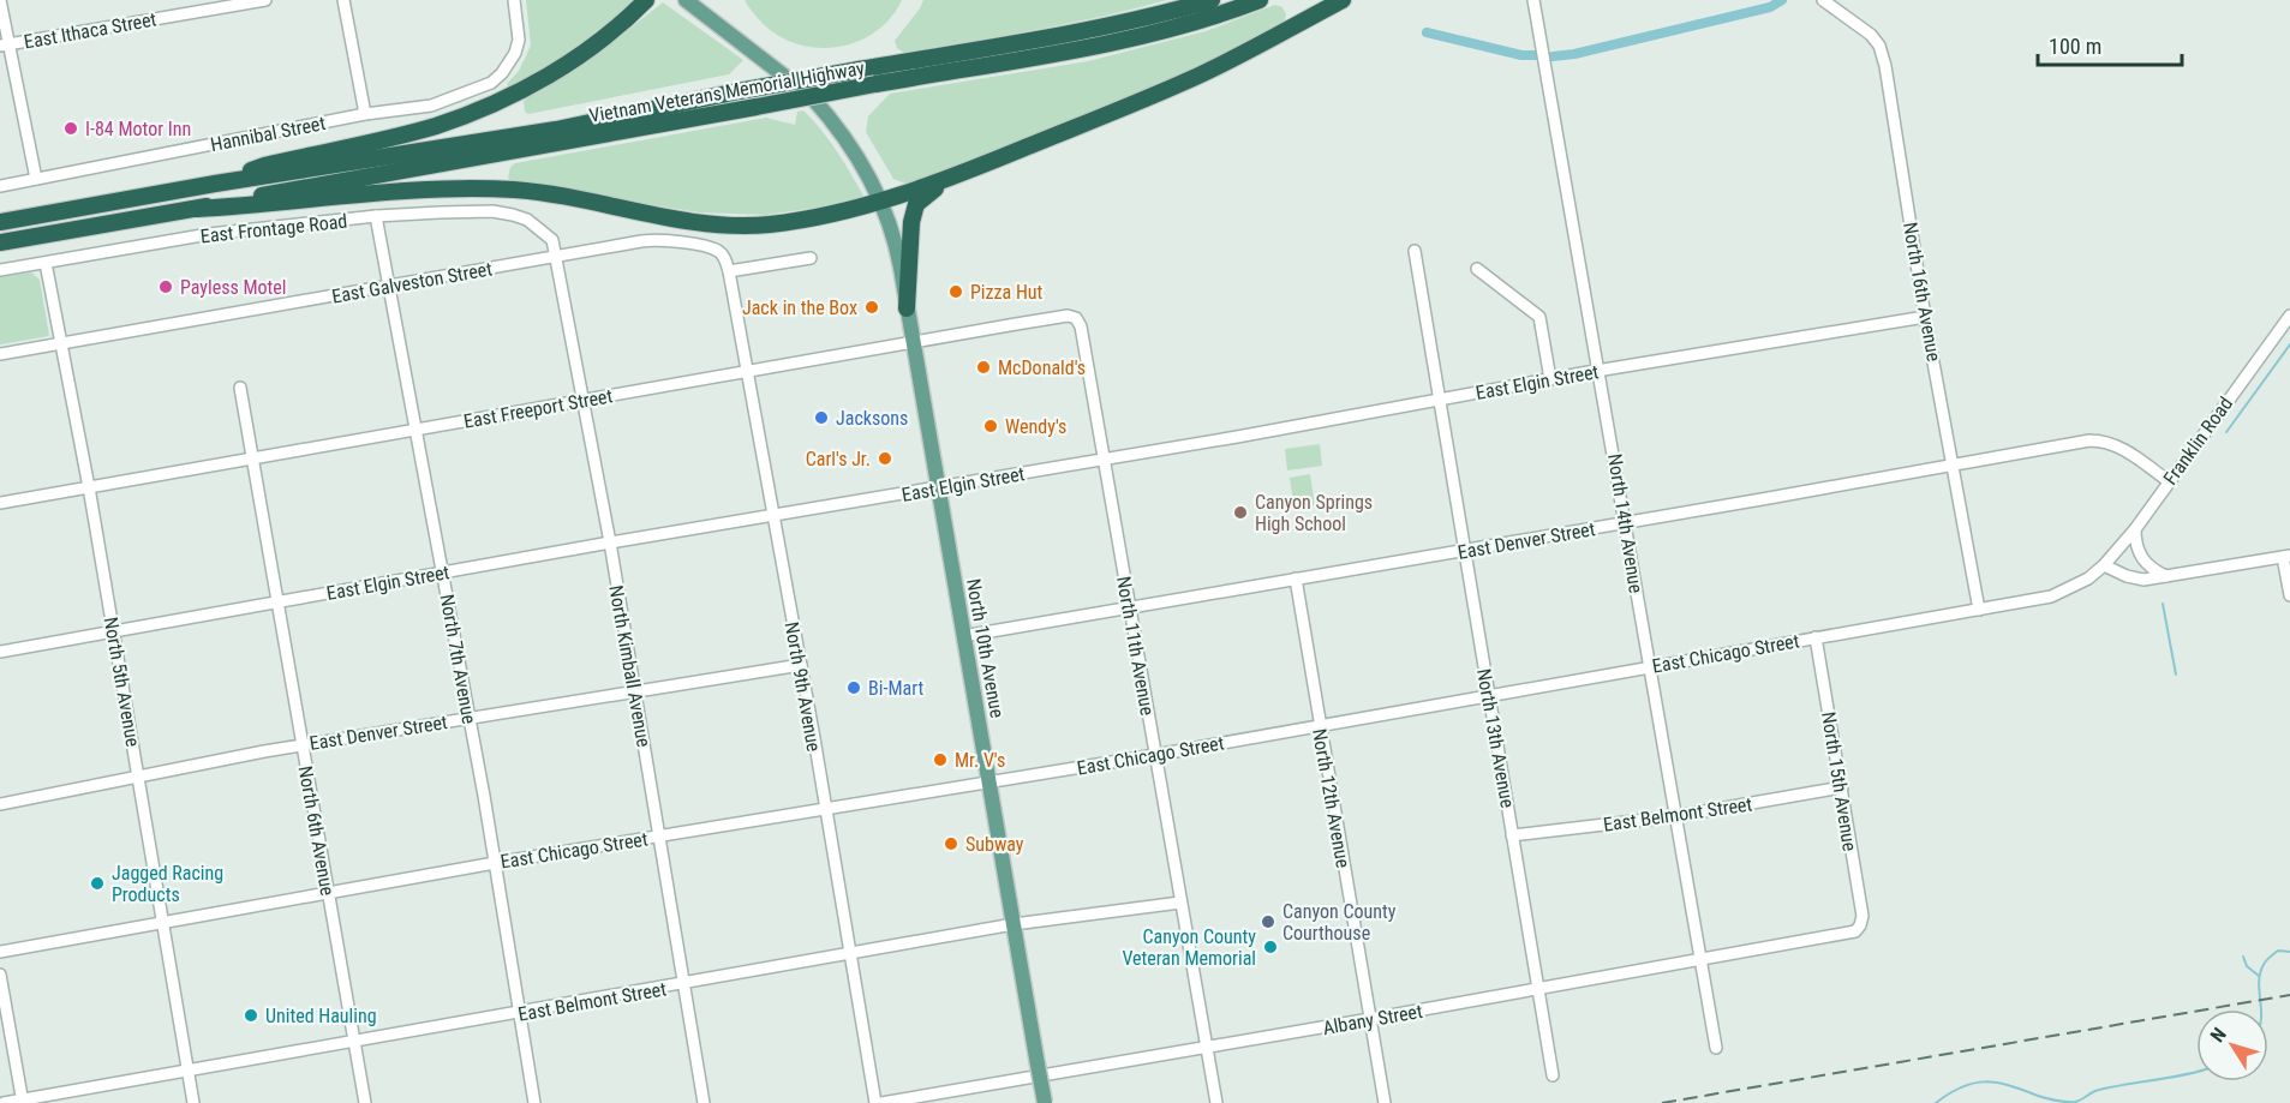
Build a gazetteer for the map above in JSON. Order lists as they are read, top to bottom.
{
  "streets": {
    "highway": ["Vietnam Veterans Memorial Highway"],
    "main road": ["North 10th Avenue"],
    "street": [
      "East Ithaca Street",
      "Hannibal Street",
      "East Frontage Road",
      "East Galveston Street",
      "North 16th Avenue",
      "East Elgin Street",
      "East Freeport Street",
      "Franklin Road",
      "North 14th Avenue",
      "East Denver Street",
      "North 11th Avenue",
      "East Chicago Street",
      "North 7th Avenue",
      "North Kimball Avenue",
      "North 5th Avenue",
      "North 9th Avenue",
      "North 13th Avenue",
      "North 15th Avenue",
      "North 12th Avenue",
      "East Belmont Street",
      "North 6th Avenue",
      "Albany Street"
    ]
  },
  "crossings": [
    ["East Frontage Road", "North 7th Avenue"],
    ["East Frontage Road", "North Kimball Avenue"],
    ["East Frontage Road", "North 5th Avenue"],
    ["East Galveston Street", "North 7th Avenue"],
    ["East Galveston Street", "North Kimball Avenue"],
    ["East Galveston Street", "North 5th Avenue"],
    ["East Galveston Street", "North 9th Avenue"],
    ["North 16th Avenue", "East Elgin Street"],
    ["North 16th Avenue", "East Denver Street"],
    ["North 16th Avenue", "East Chicago Street"],
    ["East Elgin Street", "North 14th Avenue"],
    ["East Elgin Street", "North 11th Avenue"],
    ["East Elgin Street", "North 10th Avenue"],
    ["East Elgin Street", "North 7th Avenue"],
    ["East Elgin Street", "North Kimball Avenue"],
    ["East Elgin Street", "North 5th Avenue"],
    ["East Elgin Street", "North 9th Avenue"],
    ["East Elgin Street", "North 13th Avenue"],
    ["East Elgin Street", "North 6th Avenue"],
    ["East Freeport Street", "North 11th Avenue"],
    ["East Freeport Street", "North 10th Avenue"],
    ["East Freeport Street", "North 7th Avenue"],
    ["East Freeport Street", "North Kimball Avenue"],
    ["East Freeport Street", "North 5th Avenue"],
    ["East Freeport Street", "North 9th Avenue"],
    ["East Freeport Street", "North 6th Avenue"],
    ["Franklin Road", "East Denver Street"],
    ["Franklin Road", "East Chicago Street"],
    ["North 14th Avenue", "East Denver Street"],
    ["North 14th Avenue", "East Chicago Street"],
    ["North 14th Avenue", "East Belmont Street"],
    ["North 14th Avenue", "Albany Street"],
    ["East Denver Street", "North 11th Avenue"],
    ["East Denver Street", "North 10th Avenue"],
    ["East Denver Street", "North 7th Avenue"],
    ["East Denver Street", "North Kimball Avenue"],
    ["East Denver Street", "North 5th Avenue"],
    ["East Denver Street", "North 9th Avenue"],
    ["East Denver Street", "North 13th Avenue"],
    ["East Denver Street", "North 12th Avenue"],
    ["East Denver Street", "North 6th Avenue"],
    ["North 11th Avenue", "East Chicago Street"],
    ["North 11th Avenue", "East Belmont Street"],
    ["North 11th Avenue", "Albany Street"],
    ["North 10th Avenue", "East Chicago Street"],
    ["North 10th Avenue", "East Belmont Street"],
    ["East Chicago Street", "North 7th Avenue"],
    ["East Chicago Street", "North Kimball Avenue"],
    ["East Chicago Street", "North 5th Avenue"],
    ["East Chicago Street", "North 9th Avenue"],
    ["East Chicago Street", "North 13th Avenue"],
    ["East Chicago Street", "North 15th Avenue"],
    ["East Chicago Street", "North 12th Avenue"],
    ["East Chicago Street", "North 6th Avenue"],
    ["North 7th Avenue", "East Belmont Street"],
    ["North Kimball Avenue", "East Belmont Street"],
    ["North 5th Avenue", "East Belmont Street"],
    ["North 9th Avenue", "East Belmont Street"],
    ["North 13th Avenue", "East Belmont Street"],
    ["North 13th Avenue", "Albany Street"],
    ["North 15th Avenue", "East Belmont Street"],
    ["North 15th Avenue", "Albany Street"],
    ["North 12th Avenue", "Albany Street"],
    ["East Belmont Street", "North 6th Avenue"]
  ],
  "places": [
    "I-84 Motor Inn",
    "Payless Motel",
    "Pizza Hut",
    "Jack in the Box",
    "McDonald's",
    "Jacksons",
    "Wendy's",
    "Carl's Jr.",
    "Canyon Springs High School",
    "Bi-Mart",
    "Mr. V's",
    "Subway",
    "Jagged Racing Products",
    "Canyon County Courthouse",
    "Canyon County Veteran Memorial",
    "United Hauling"
  ],
  "scale_bar": "100 m",
  "north": "top left"
}
